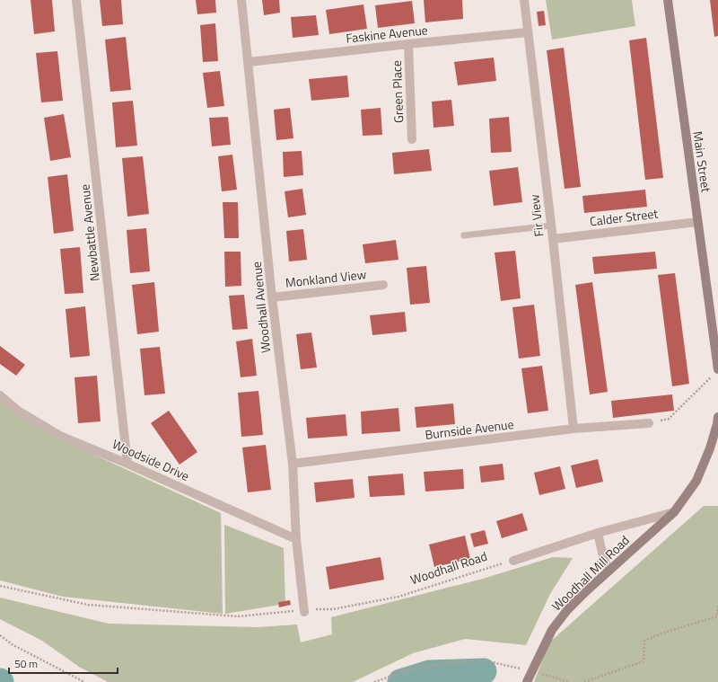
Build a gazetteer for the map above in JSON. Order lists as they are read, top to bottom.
{
  "streets": {
    "main road": ["Main Street", "Woodhall Mill Road"],
    "street": [
      "Faskine Avenue",
      "Green Place",
      "Fir View",
      "Calder Street",
      "Newbattle Avenue",
      "Monkland View",
      "Woodhall Avenue",
      "Burnside Avenue",
      "Woodside Drive"
    ],
    "path": ["Woodhall Road"]
  },
  "crossings": [
    ["Faskine Avenue", "Green Place"],
    ["Faskine Avenue", "Fir View"],
    ["Faskine Avenue", "Woodhall Avenue"],
    ["Main Street", "Calder Street"],
    ["Fir View", "Calder Street"],
    ["Fir View", "Burnside Avenue"],
    ["Newbattle Avenue", "Woodside Drive"],
    ["Monkland View", "Woodhall Avenue"],
    ["Woodhall Avenue", "Burnside Avenue"],
    ["Woodhall Avenue", "Woodside Drive"],
    ["Woodhall Avenue", "Woodhall Road"]
  ],
  "scale_bar": "50 m"
}
